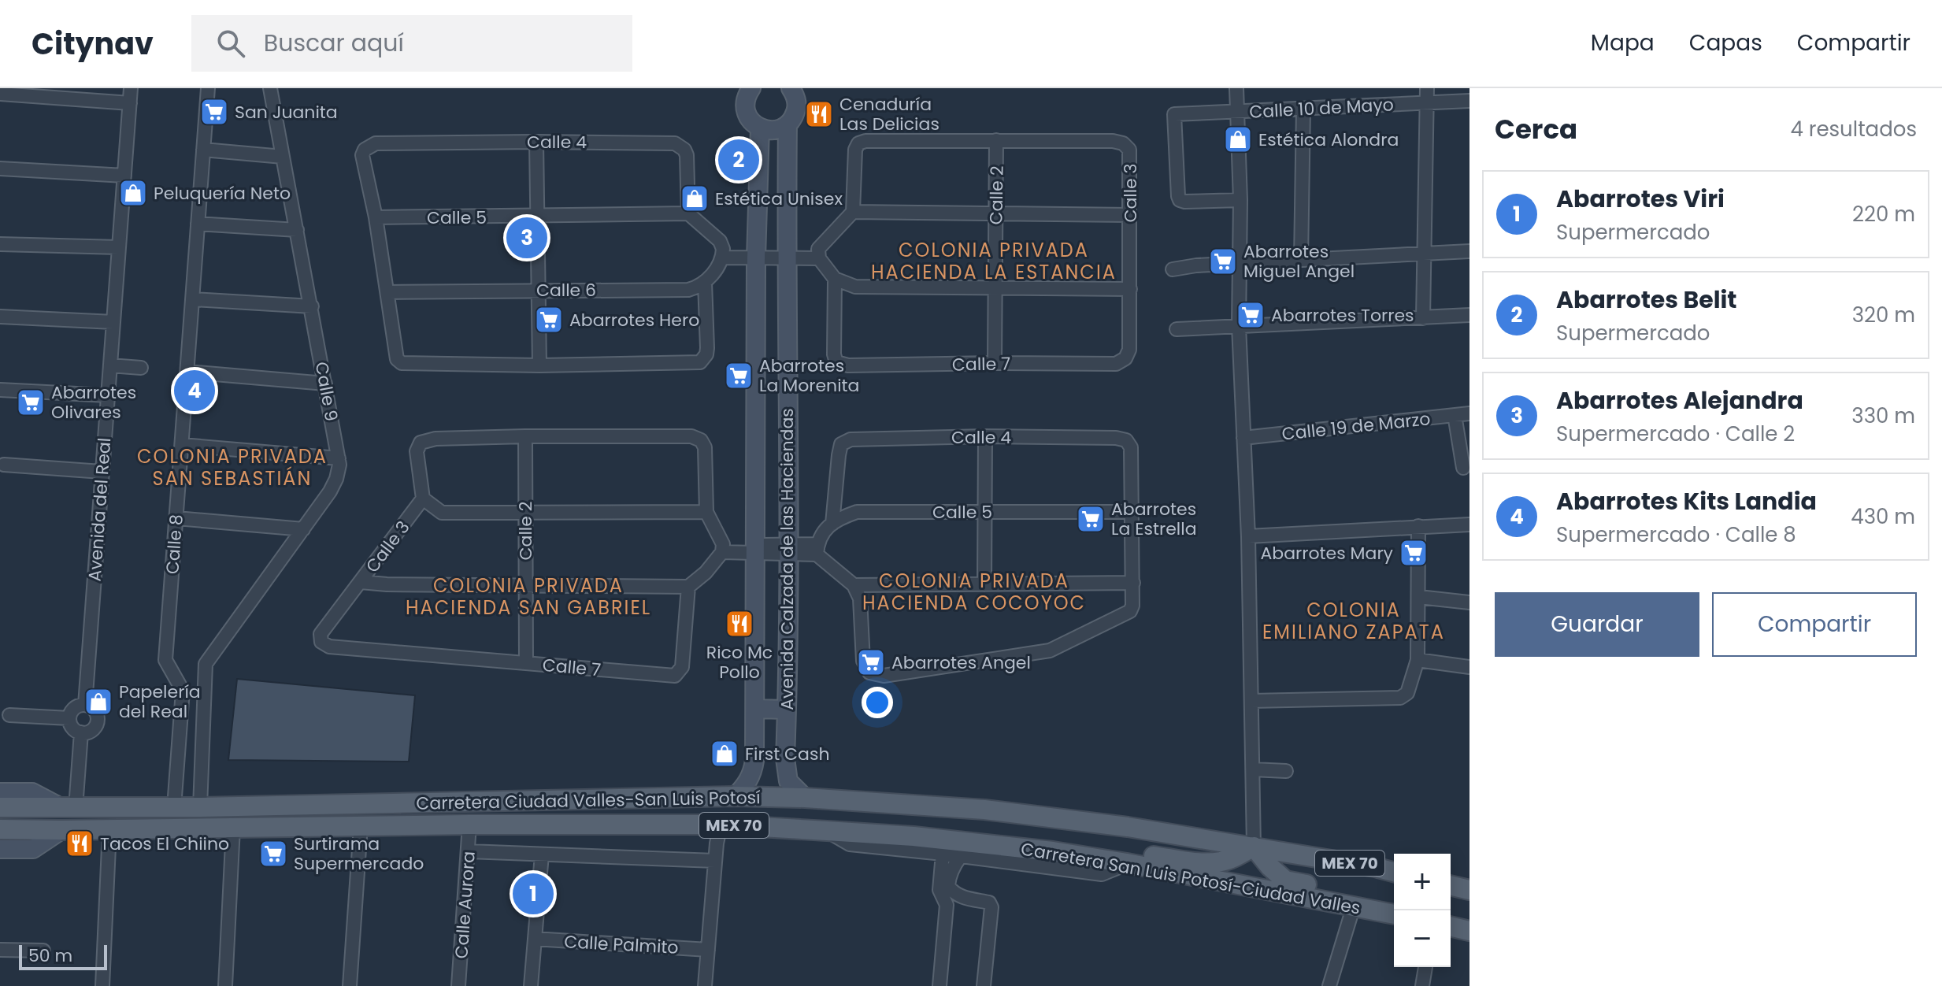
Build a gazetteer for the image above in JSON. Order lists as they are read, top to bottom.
{
  "streets": {
    "main road": ["Carretera Ciudad Valles-San Luis Potosí", "MEX 70", "Carretera San Luis Potosí-Ciudad Valles"],
    "street": [
      "Calle 10 de Mayo",
      "Calle 4",
      "Calle 3",
      "Calle 2",
      "Calle 5",
      "Calle 6",
      "Calle 7",
      "Calle 9",
      "Calle 19 de Marzo",
      "Avenida del Real",
      "Calle 8",
      "Avenida Calzada de las Haciendas",
      "Calle Aurora",
      "Calle Palmito"
    ]
  },
  "crossings": [
    ["Calle 4", "Calle 5"],
    ["Calle 3", "Calle 2"],
    ["Calle 3", "Calle 7"],
    ["Calle 2", "Calle 7"],
    ["Calle 9", "Carretera Ciudad Valles-San Luis Potosí"],
    ["Avenida Calzada de las Haciendas", "Carretera Ciudad Valles-San Luis Potosí"],
    ["Carretera San Luis Potosí-Ciudad Valles", "Calle Aurora"]
  ],
  "districts": [
    "COLONIA PRIVADA HACIENDA LA ESTANCIA",
    "COLONIA PRIVADA SAN SEBASTIÁN",
    "COLONIA PRIVADA HACIENDA COCOYOC",
    "COLONIA PRIVADA HACIENDA SAN GABRIEL",
    "COLONIA EMILIANO ZAPATA"
  ],
  "places": {
    "supermarket": [
      "San Juanita",
      "Abarrotes Miguel Angel",
      "Abarrotes Torres",
      "Abarrotes Hero",
      "Abarrotes La Morenita",
      "Abarrotes Olivares",
      "Abarrotes La Estrella",
      "Abarrotes Mary",
      "Abarrotes Angel",
      "Surtirama Supermercado"
    ],
    "restaurant": ["Cenaduría Las Delicias", "Rico Mc Pollo", "Tacos El Chiino"],
    "shop": [
      "Estética Alondra",
      "Peluquería Neto",
      "Estética Unisex",
      "Papelería del Real",
      "First Cash"
    ]
  },
  "scale_bar": "50 m",
  "page": {
    "header": "Citynav",
    "search": "Buscar aquí",
    "nav": ["Mapa", "Capas", "Compartir"],
    "heading": ["Cerca", "4 resultados"],
    "pins": [
      "2",
      "3",
      "4",
      "1"
    ],
    "list": [
      {
        "mark": "1",
        "name": "Abarrotes Viri",
        "note": "Supermercado",
        "value": "220 m"
      },
      {
        "mark": "2",
        "name": "Abarrotes Belit",
        "note": "Supermercado",
        "value": "320 m"
      },
      {
        "mark": "3",
        "name": "Abarrotes Alejandra",
        "note": "Supermercado · Calle 2",
        "value": "330 m"
      },
      {
        "mark": "4",
        "name": "Abarrotes Kits Landia",
        "note": "Supermercado · Calle 8",
        "value": "430 m"
      }
    ],
    "buttons": ["Guardar", "Compartir"],
    "map_buttons": ["+", "−"],
    "scale": "50 m"
  }
}
